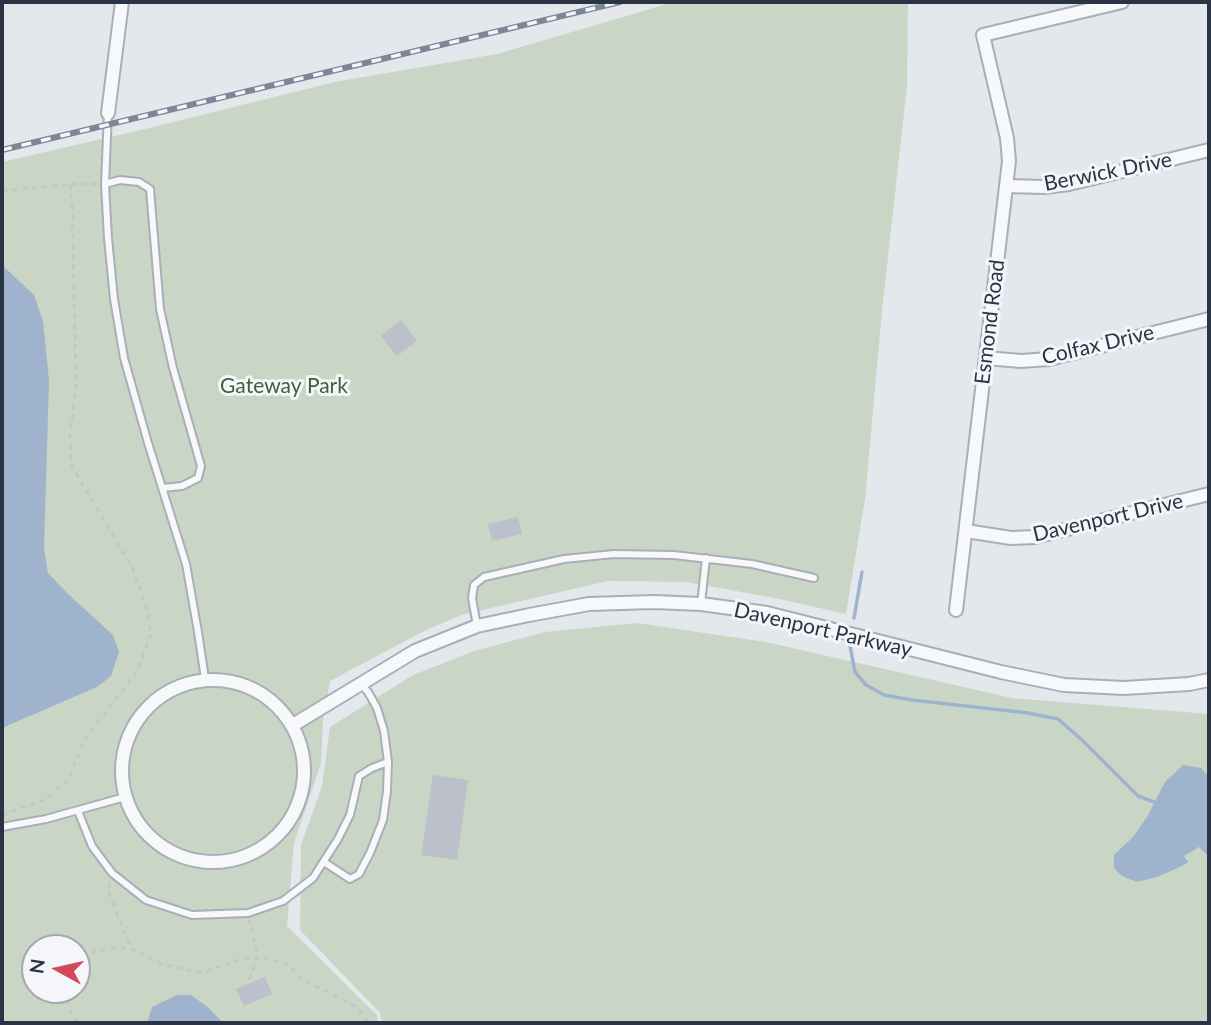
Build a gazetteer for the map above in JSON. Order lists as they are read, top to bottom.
{
  "streets": {
    "street": [
      "Berwick Drive",
      "Esmond Road",
      "Colfax Drive",
      "Davenport Drive",
      "Davenport Parkway"
    ]
  },
  "crossings": [
    ["Berwick Drive", "Esmond Road"],
    ["Esmond Road", "Colfax Drive"],
    ["Esmond Road", "Davenport Drive"]
  ],
  "parks": ["Gateway Park"],
  "north": "left"
}
